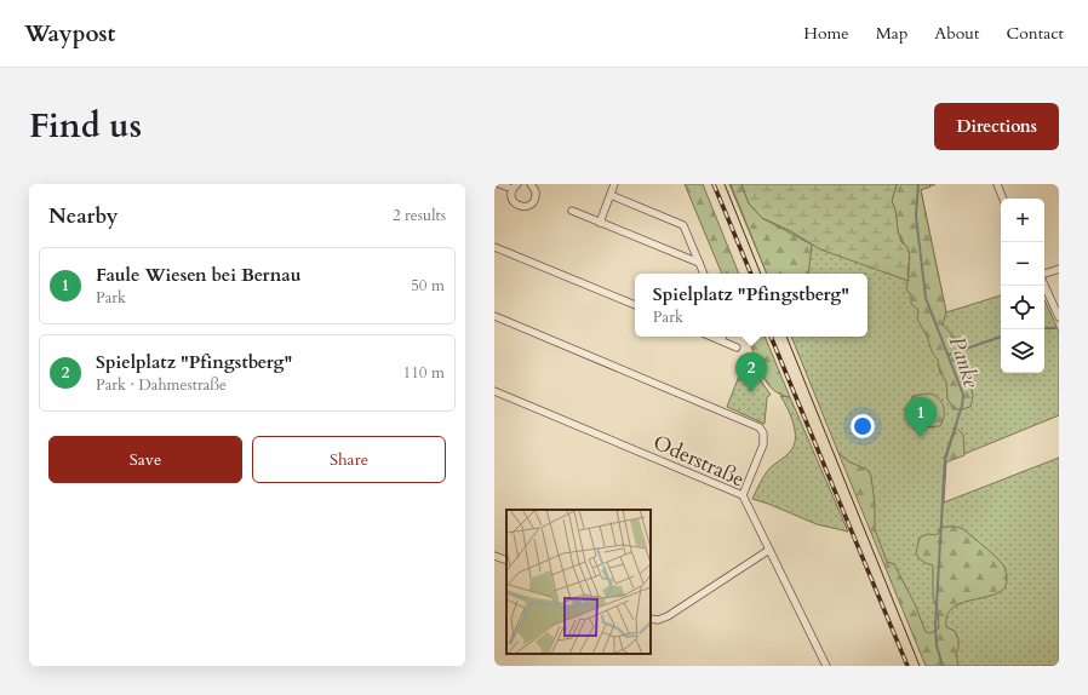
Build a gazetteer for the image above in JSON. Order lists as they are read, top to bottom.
{
  "streets": {
    "street": ["Oderstraße"]
  },
  "water": ["Panke"],
  "page": {
    "header": "Waypost",
    "nav": [
      "Home",
      "Map",
      "About",
      "Contact"
    ],
    "title": "Find us",
    "buttons": [
      "Directions",
      ["Save", "Share"]
    ],
    "heading": ["Nearby", "2 results"],
    "map_buttons": ["+", "−"],
    "list": [
      {
        "mark": "1",
        "name": "Faule Wiesen bei Bernau",
        "note": "Park",
        "value": "50 m"
      },
      {
        "mark": "2",
        "name": "Spielplatz \"Pfingstberg\"",
        "note": "Park · Dahmestraße",
        "value": "110 m"
      }
    ],
    "popup": ["Spielplatz \"Pfingstberg\"", "Park"],
    "pins": ["2", "1"]
  }
}
